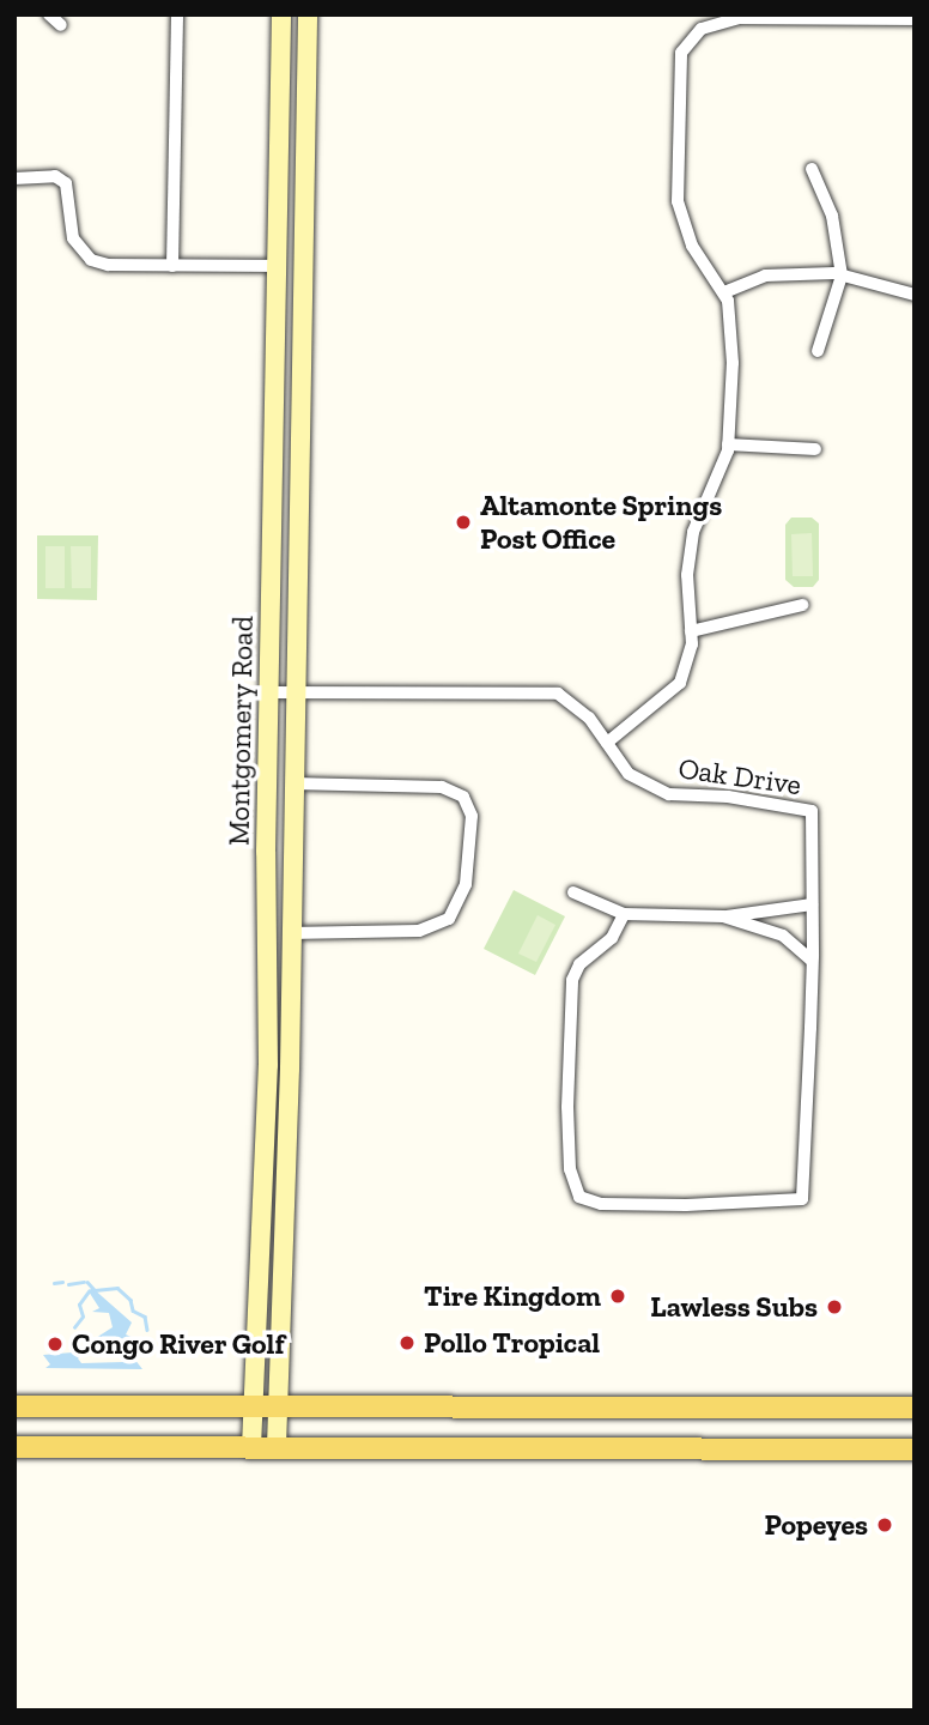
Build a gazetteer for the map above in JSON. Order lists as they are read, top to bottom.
{
  "streets": {
    "main road": ["Montgomery Road"],
    "street": ["Oak Drive"]
  },
  "crossings": [
    ["Montgomery Road", "Oak Drive"]
  ],
  "places": [
    "Altamonte Springs Post Office",
    "Tire Kingdom",
    "Lawless Subs",
    "Pollo Tropical",
    "Congo River Golf",
    "Popeyes"
  ]
}
